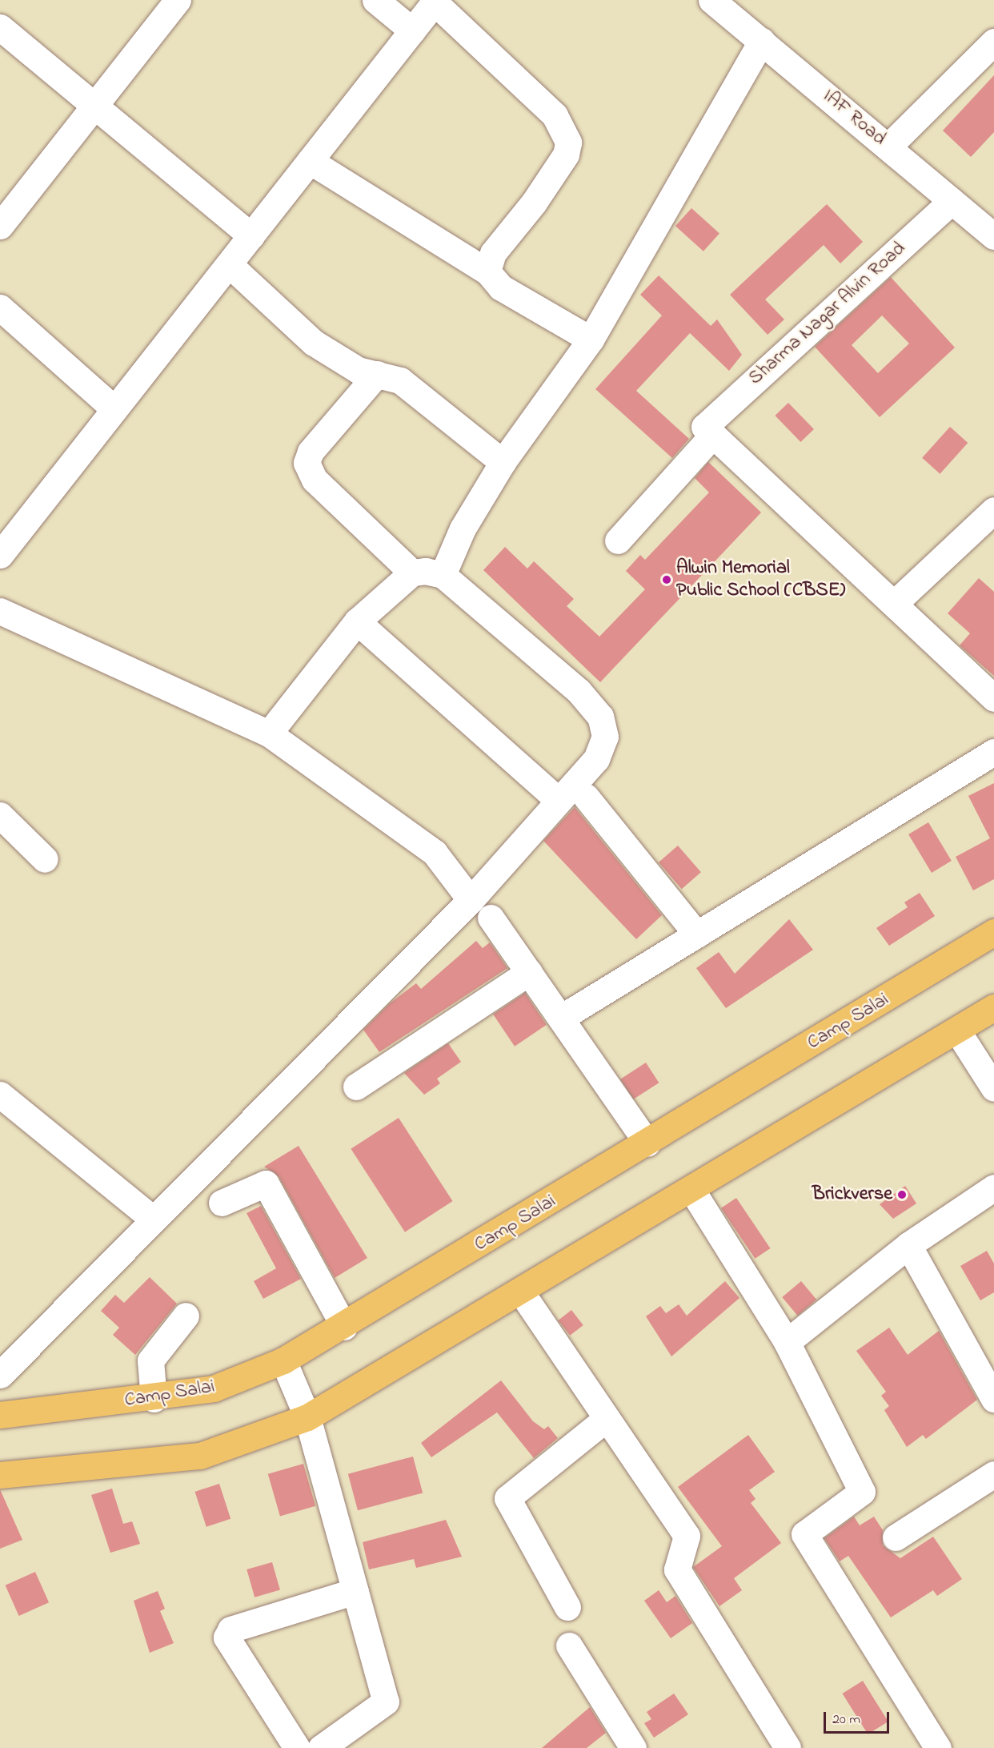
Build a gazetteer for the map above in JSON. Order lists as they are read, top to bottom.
{
  "streets": {
    "main road": ["Camp Salai"],
    "street": ["IAF Road", "Sharma Nagar Alvin Road"]
  },
  "crossings": [
    ["IAF Road", "Sharma Nagar Alvin Road"]
  ],
  "places": ["Alwin Memorial Public School (CBSE)", "Brickverse"],
  "scale_bar": "20 m"
}
